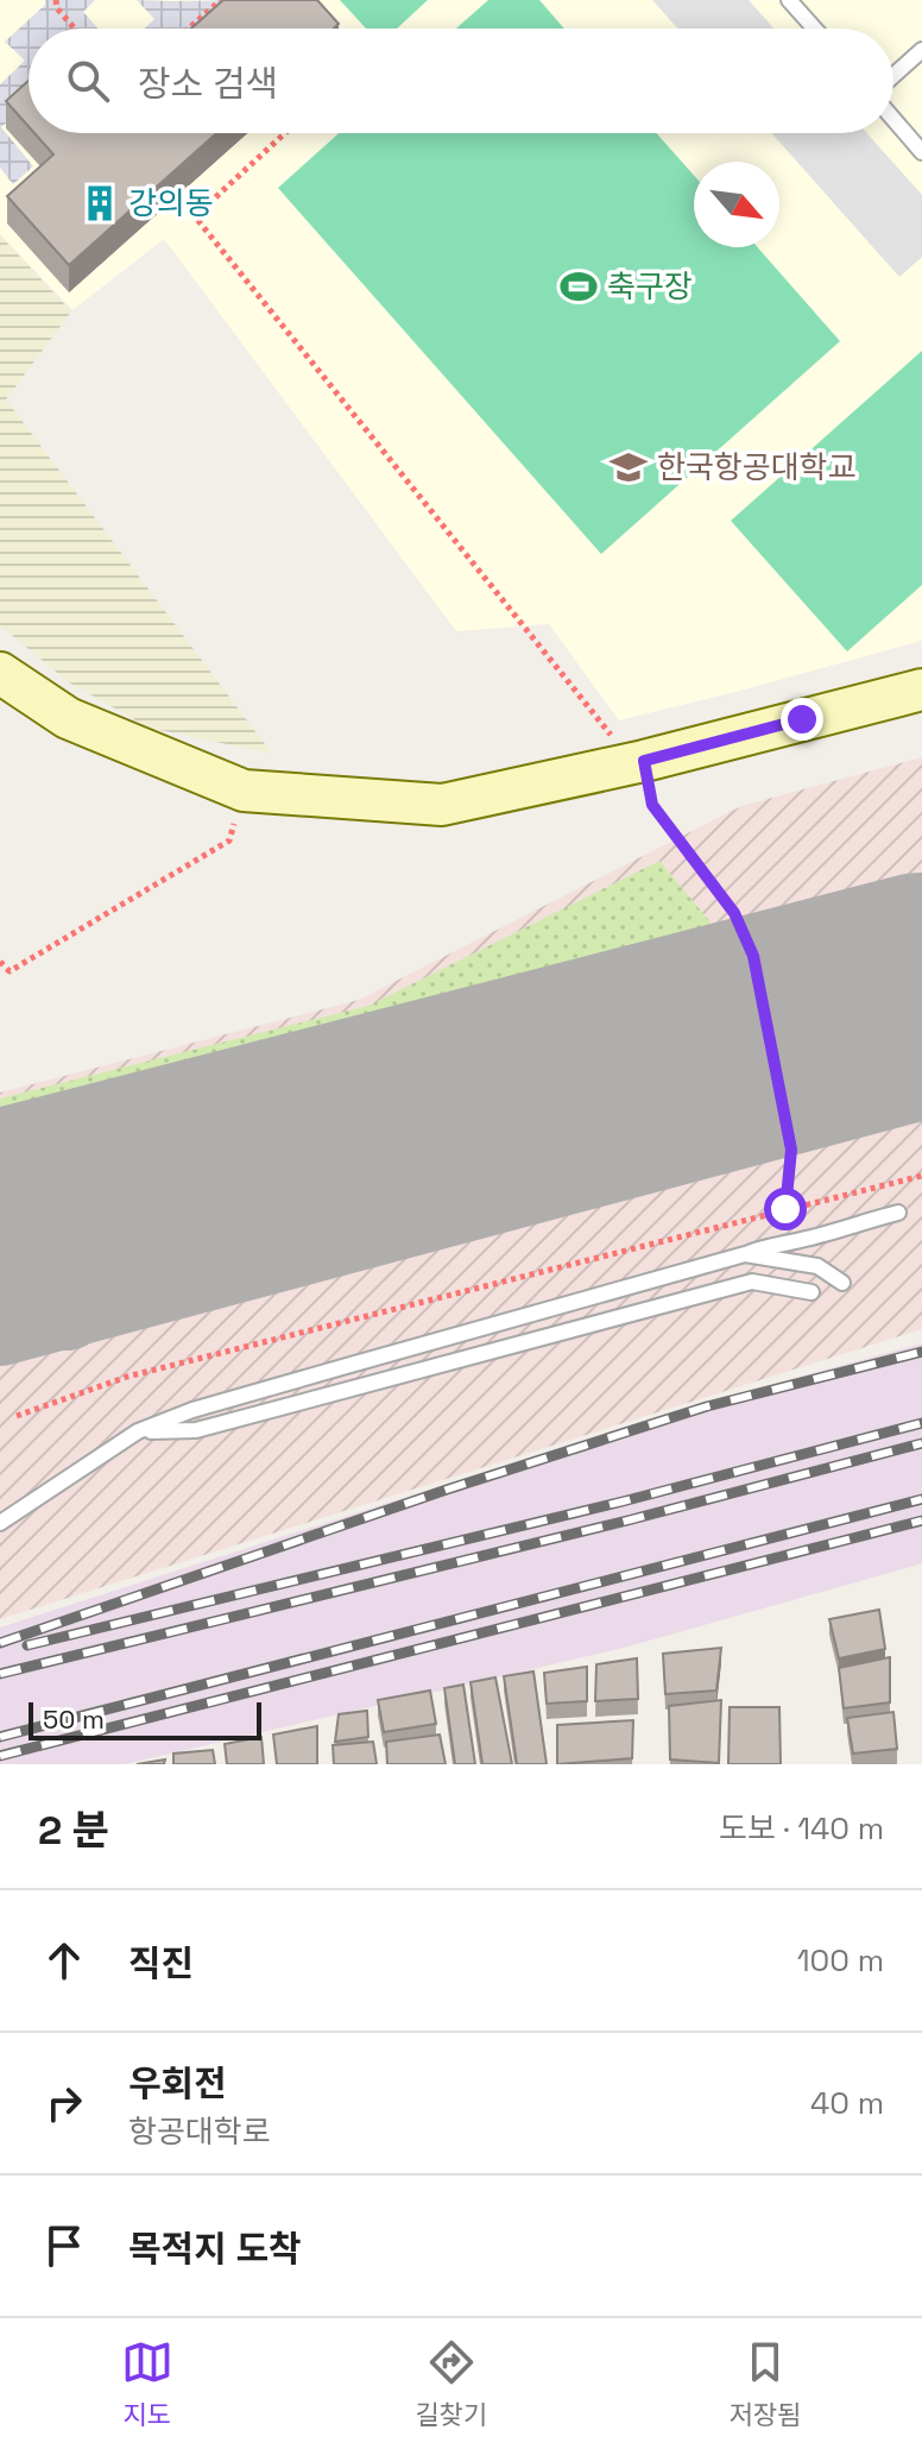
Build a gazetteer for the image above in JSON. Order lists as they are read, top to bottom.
{
  "places": {
    "building": ["강의동"],
    "sports": ["축구장"],
    "school or university": ["한국항공대학교"]
  },
  "scale_bar": "50 m",
  "north": "bottom right",
  "page": {
    "search": "장소 검색",
    "scale": "50 m",
    "heading": ["2 분", "도보 · 140 m"],
    "list": [
      ["직진", "100 m"],
      ["우회전", "항공대학로", "40 m"],
      "목적지 도착"
    ],
    "nav": ["지도", "길찾기", "저장됨"]
  }
}
